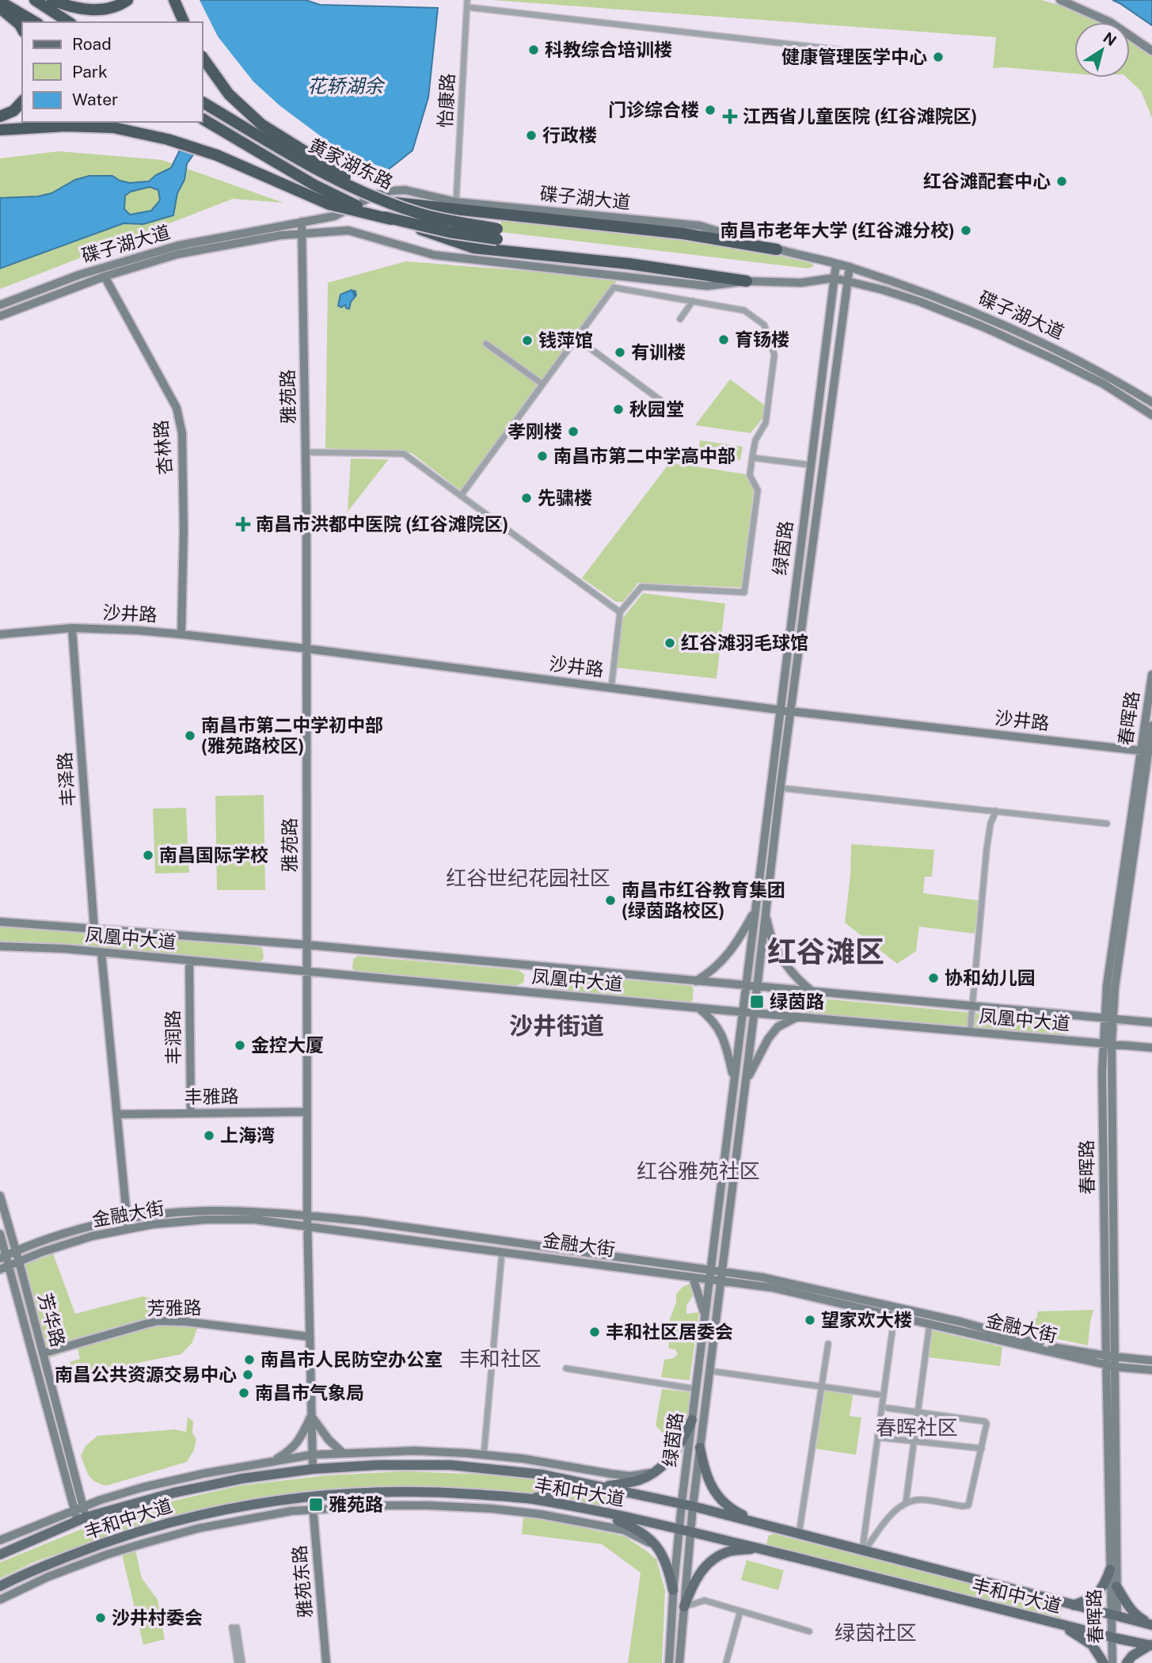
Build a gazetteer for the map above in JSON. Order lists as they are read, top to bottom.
{
  "streets": {
    "highway": ["黄家湖东路"],
    "main road": [
      "碟子湖大道",
      "雅苑路",
      "杏林路",
      "绿茵路",
      "沙井路",
      "春晖路",
      "丰泽路",
      "凤凰中大道",
      "丰润路",
      "丰雅路",
      "金融大街",
      "芳雅路",
      "芳华路",
      "丰和中大道",
      "雅苑东路"
    ],
    "street": ["怡康路"]
  },
  "crossings": [
    ["怡康路", "碟子湖大道"],
    ["碟子湖大道", "雅苑路"],
    ["碟子湖大道", "杏林路"],
    ["碟子湖大道", "绿茵路"],
    ["雅苑路", "沙井路"],
    ["雅苑路", "凤凰中大道"],
    ["雅苑路", "丰雅路"],
    ["雅苑路", "金融大街"],
    ["雅苑路", "芳雅路"],
    ["雅苑路", "丰和中大道"],
    ["杏林路", "沙井路"],
    ["绿茵路", "沙井路"],
    ["绿茵路", "凤凰中大道"],
    ["绿茵路", "金融大街"],
    ["绿茵路", "丰和中大道"],
    ["沙井路", "春晖路"],
    ["沙井路", "丰泽路"],
    ["春晖路", "凤凰中大道"],
    ["春晖路", "金融大街"],
    ["春晖路", "丰和中大道"],
    ["丰泽路", "凤凰中大道"],
    ["凤凰中大道", "丰润路"],
    ["丰润路", "丰雅路"],
    ["金融大街", "芳华路"],
    ["芳雅路", "芳华路"],
    ["芳华路", "丰和中大道"],
    ["丰和中大道", "雅苑东路"]
  ],
  "districts": [
    "红谷世纪花园社区",
    "红谷滩区",
    "沙井街道",
    "红谷雅苑社区",
    "丰和社区",
    "春晖社区",
    "绿茵社区"
  ],
  "water": ["花轿湖余"],
  "places": {
    "other": [
      "科教综合培训楼",
      "健康管理医学中心",
      "门诊综合楼",
      "行政楼",
      "红谷滩配套中心",
      "南昌市老年大学 (红谷滩分校)",
      "育钖楼",
      "钱萍馆",
      "有训楼",
      "秋园堂",
      "孝刚楼",
      "南昌市第二中学高中部",
      "先骕楼",
      "红谷滩羽毛球馆",
      "南昌市第二中学初中部 (雅苑路校区)",
      "南昌国际学校",
      "南昌市红谷教育集团 (绿茵路校区)",
      "协和幼儿园",
      "金控大厦",
      "上海湾",
      "望家欢大楼",
      "丰和社区居委会",
      "南昌市人民防空办公室",
      "南昌公共资源交易中心",
      "南昌市气象局",
      "沙井村委会"
    ],
    "health": ["江西省儿童医院 (红谷滩院区)", "南昌市洪都中医院 (红谷滩院区)"],
    "transit": ["绿茵路", "雅苑路"]
  },
  "legend": ["Road", "Park", "Water"],
  "north": "top right"
}
